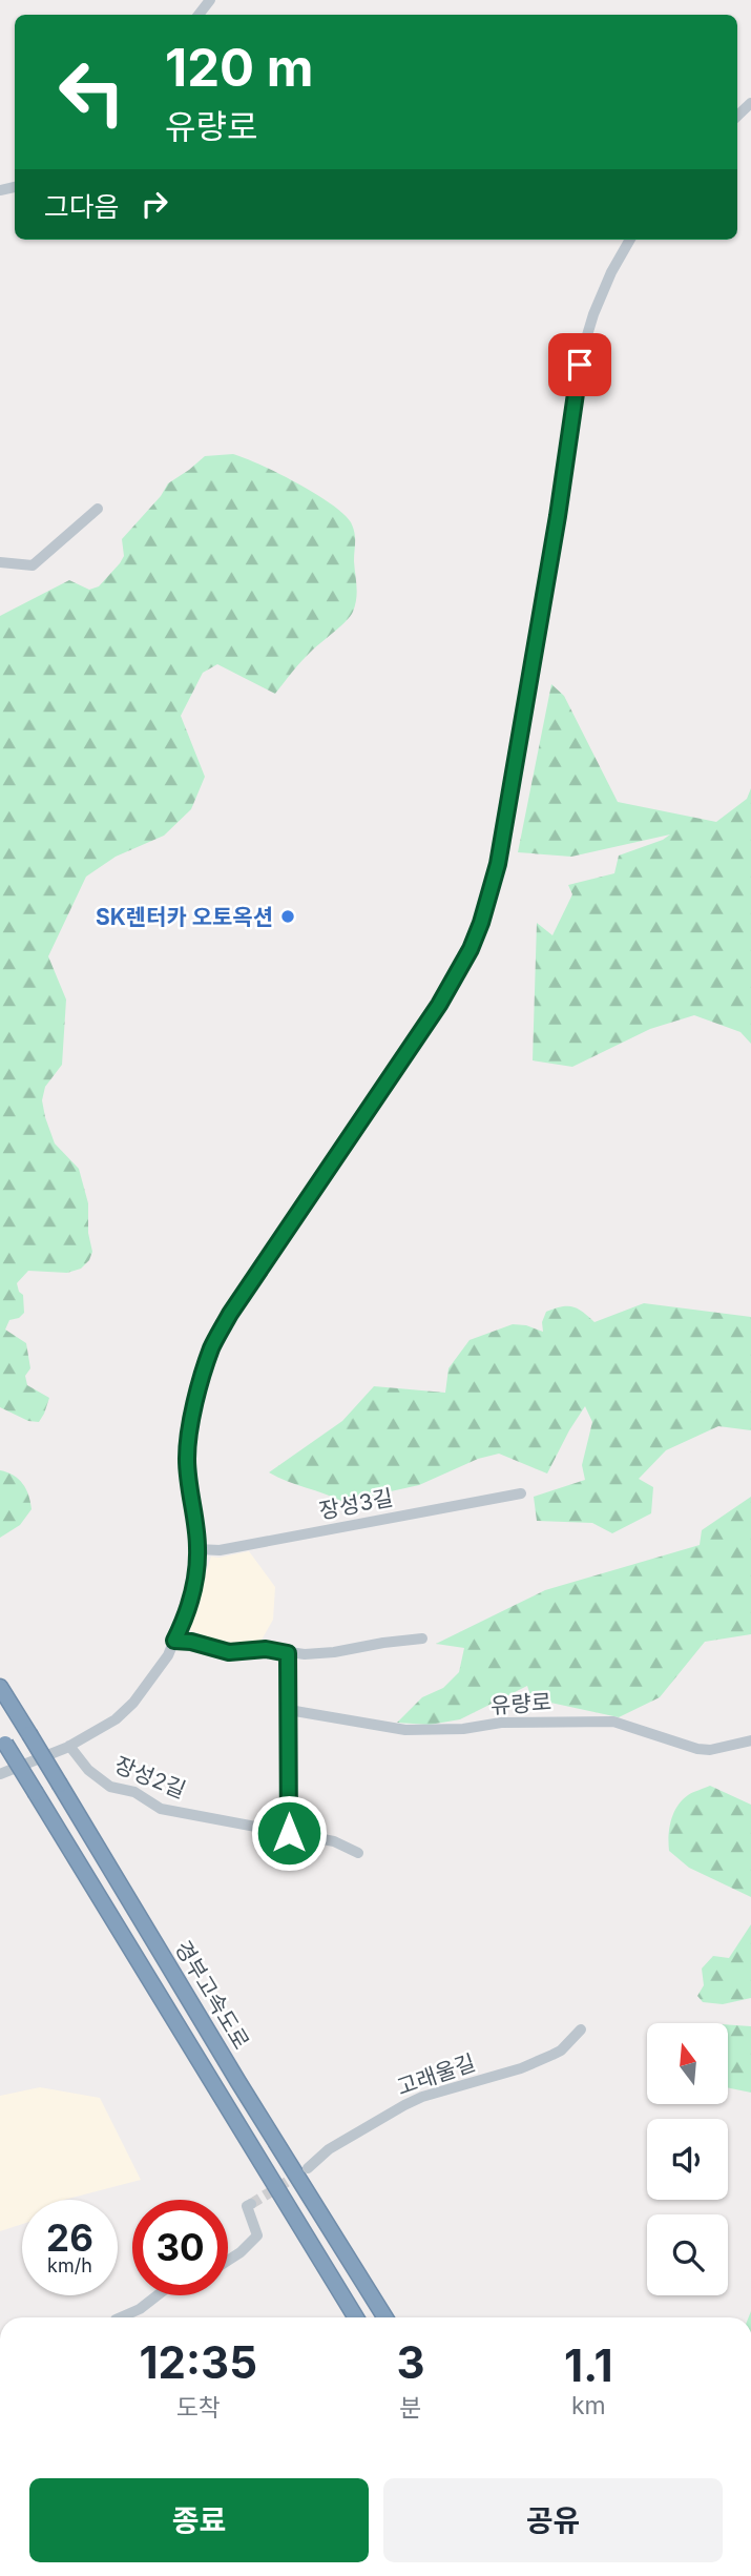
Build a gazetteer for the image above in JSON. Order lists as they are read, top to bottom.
{
  "streets": {
    "highway": ["경부고속도로"],
    "street": [
      "장성3길",
      "유량로",
      "장성2길",
      "고래울길"
    ]
  },
  "places": ["SK렌터카 오토옥션"],
  "north": "top",
  "page": {
    "turn": ["120 m", "유량로"],
    "then": "그다음",
    "speed": "26 km/h",
    "limit": "30",
    "eta": [
      "12:35",
      "도착",
      "3",
      "분",
      "1.1",
      "km"
    ],
    "buttons": ["종료", "공유"]
  }
}
